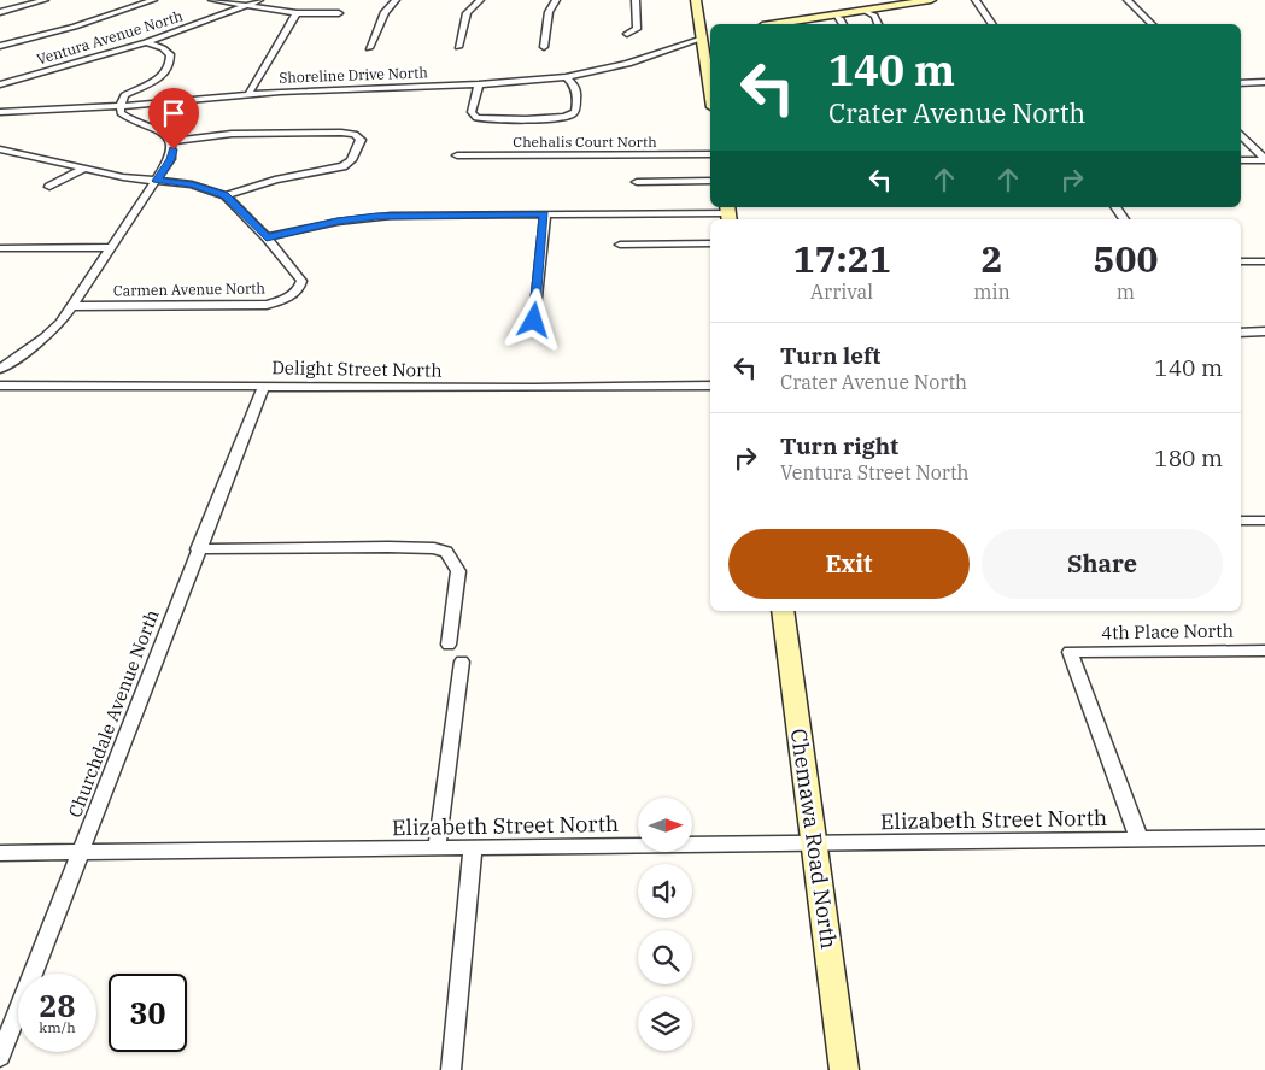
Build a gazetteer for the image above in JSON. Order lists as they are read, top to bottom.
{
  "streets": {
    "street": [
      "Ventura Avenue North",
      "Shoreline Drive North",
      "Chehalis Court North",
      "Carmen Avenue North",
      "Delight Street North",
      "4th Place North",
      "Churchdale Avenue North",
      "Elizabeth Street North",
      "Chemawa Road North"
    ]
  },
  "crossings": [
    ["Delight Street North", "Churchdale Avenue North"],
    ["4th Place North", "Elizabeth Street North"],
    ["Churchdale Avenue North", "Elizabeth Street North"],
    ["Elizabeth Street North", "Chemawa Road North"]
  ],
  "north": "right",
  "page": {
    "turn": ["140 m", "Crater Avenue North"],
    "eta": [
      "17:21",
      "Arrival",
      "2",
      "min",
      "500",
      "m"
    ],
    "list": [
      {
        "name": "Turn left",
        "note": "Crater Avenue North",
        "value": "140 m"
      },
      {
        "name": "Turn right",
        "note": "Ventura Street North",
        "value": "180 m"
      }
    ],
    "buttons": ["Exit", "Share"],
    "speed": "28 km/h",
    "limit": "30"
  }
}
